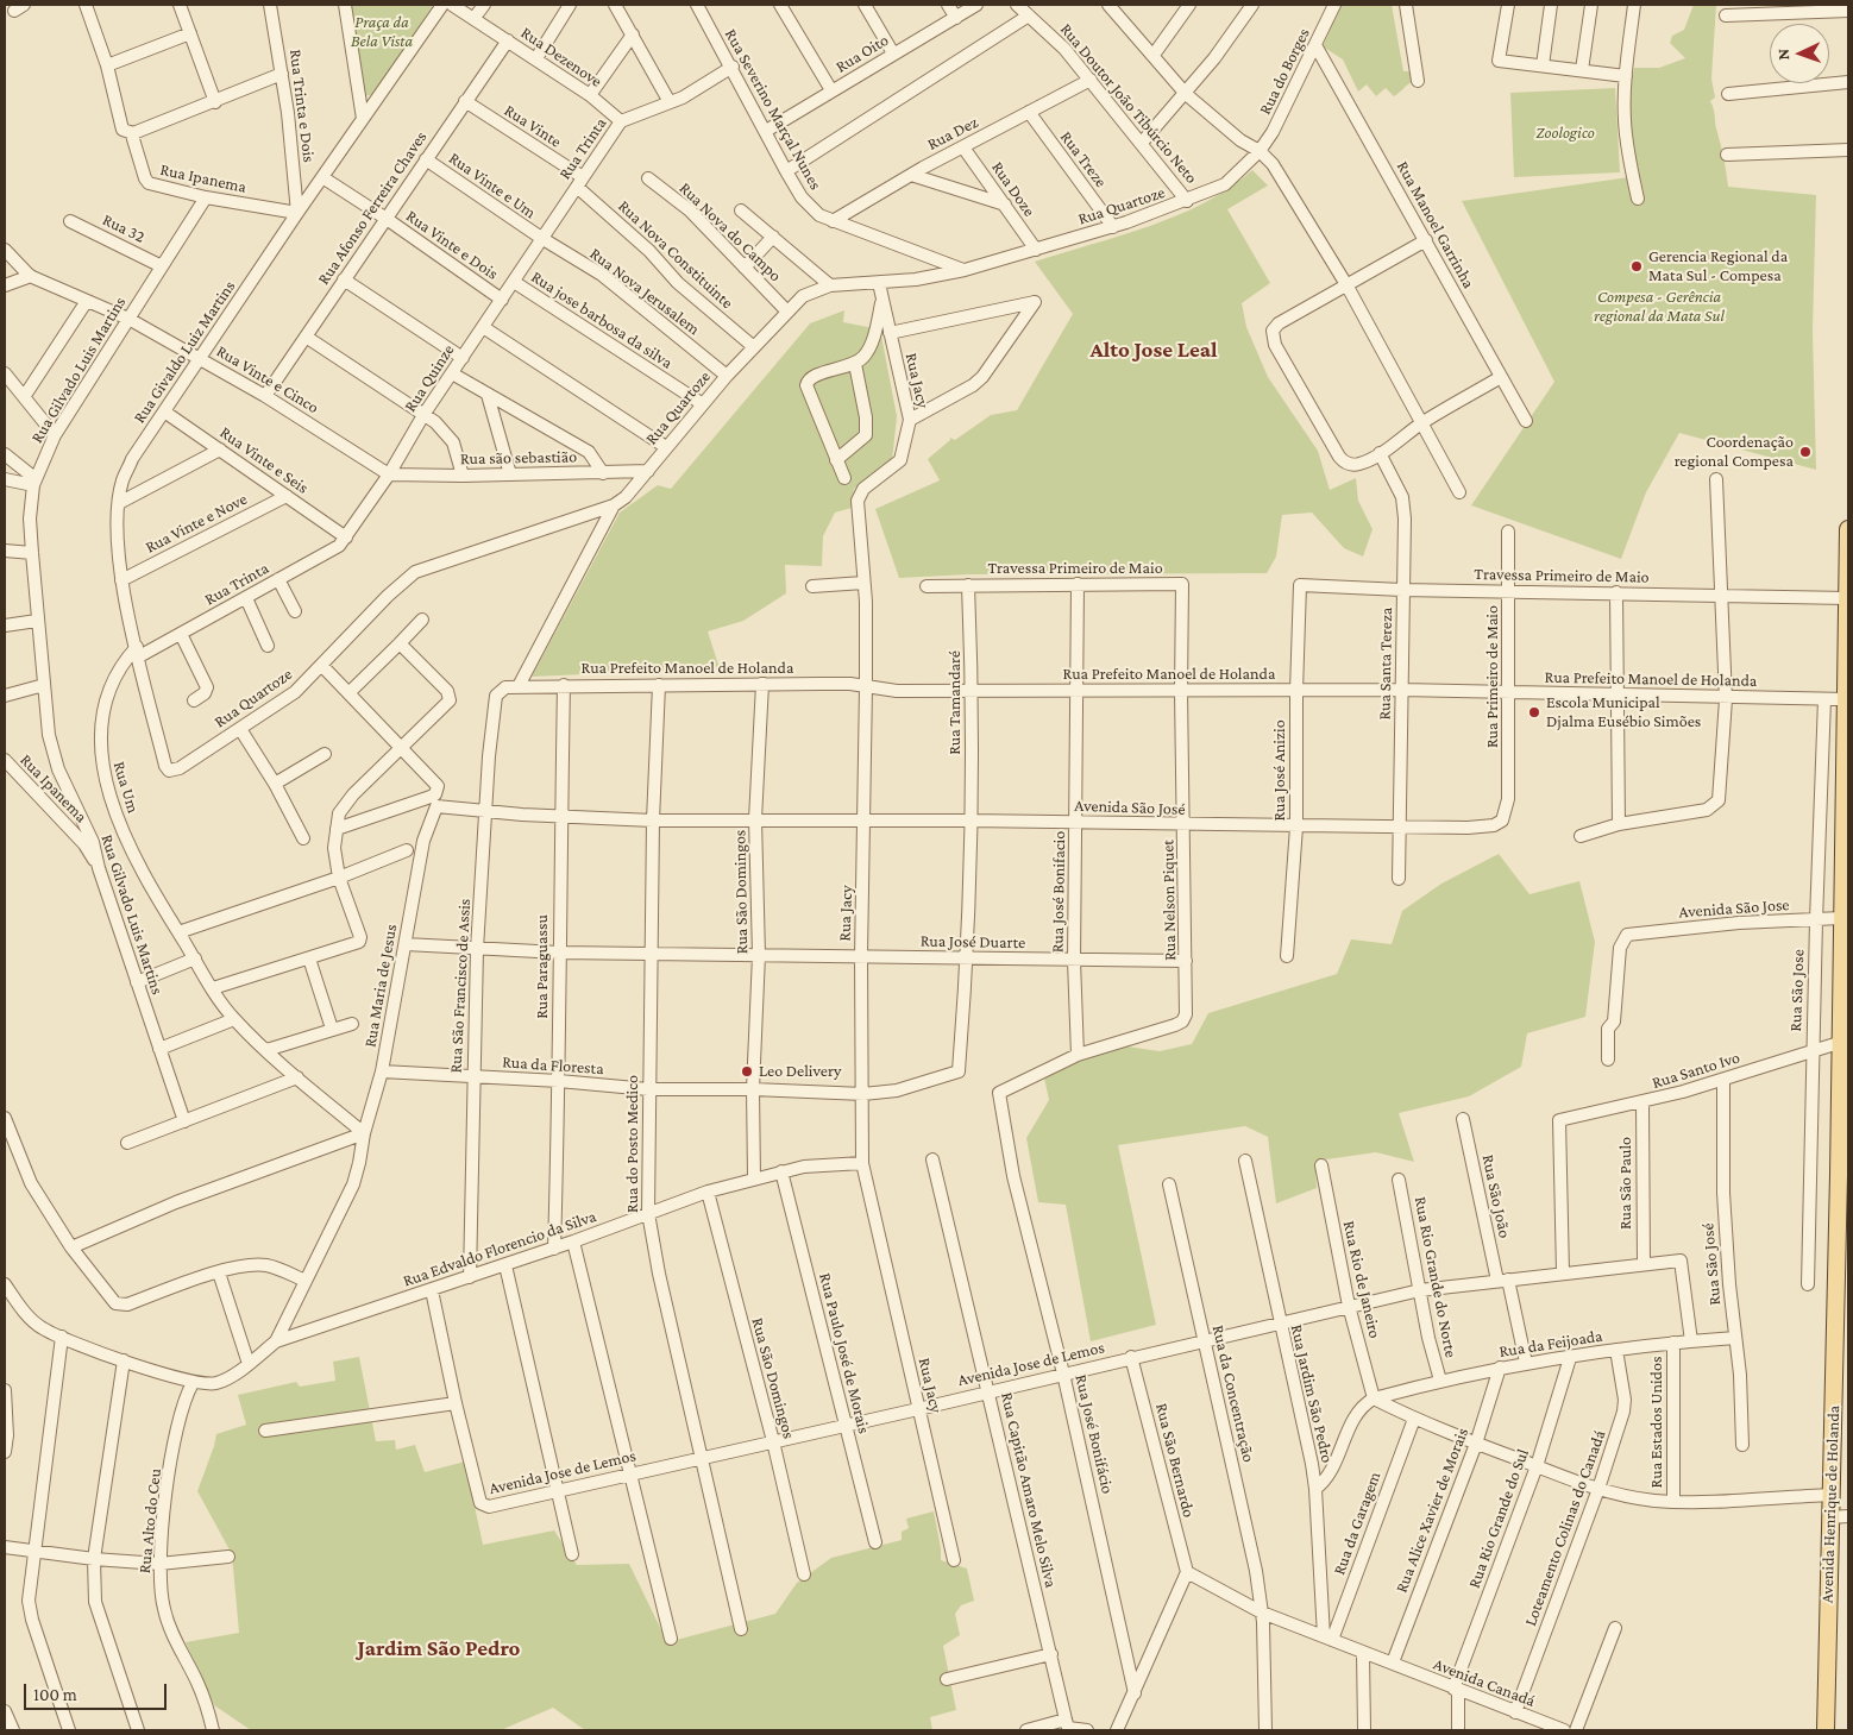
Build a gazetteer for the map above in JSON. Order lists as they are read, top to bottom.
{
  "streets": {
    "main road": ["Avenida Henrique de Holanda"],
    "street": [
      "Rua Oito",
      "Rua Dezenove",
      "Rua do Borges",
      "Rua Doutor João Tibúrcio Neto",
      "Rua Trinta e Dois",
      "Rua Severino Marçal Nunes",
      "Rua Vinte",
      "Rua Dez",
      "Rua Trinta",
      "Rua Treze",
      "Rua Ipanema",
      "Rua Vinte e Um",
      "Rua Doze",
      "Rua Quartoze",
      "Rua Afonso Ferreira Chaves",
      "Rua Manoel Garrinha",
      "Rua 32",
      "Rua Nova do Campo",
      "Rua Vinte e Dois",
      "Rua Nova Constituinte",
      "Rua Nova Jerusalem",
      "Rua jose barbosa da silva",
      "Rua Givaldo Luiz Martins",
      "Rua Gilvado Luis Martins",
      "Rua Quinze",
      "Rua Vinte e Cinco",
      "Rua Jacy",
      "Rua são sebastião",
      "Rua Vinte e Seis",
      "Rua Vinte e Nove",
      "Travessa Primeiro de Maio",
      "Rua Santa Tereza",
      "Rua Prefeito Manoel de Holanda",
      "Rua Primeiro de Maio",
      "Rua Tamandaré",
      "Rua José Anizio",
      "Rua Um",
      "Avenida São José",
      "Rua São Domingos",
      "Rua José Bonifacio",
      "Rua Nelson Piquet",
      "Avenida São Jose",
      "Rua José Duarte",
      "Rua Paraguassu",
      "Rua Maria de Jesus",
      "Rua São Francisco de Assis",
      "Rua São Jose",
      "Rua da Floresta",
      "Rua Santo Ivo",
      "Rua do Posto Medico",
      "Rua São Paulo",
      "Rua São João",
      "Rua Edvaldo Florencio da Silva",
      "Rua São José",
      "Rua Rio Grande do Norte",
      "Rua Rio de Janeiro",
      "Rua da Feijoada",
      "Rua Paulo José de Morais",
      "Avenida Jose de Lemos",
      "Rua da Concentração",
      "Rua Jardim São Pedro",
      "Rua Estados Unidos",
      "Rua José Bonifácio",
      "Rua São Bernardo",
      "Rua Capitão Amaro Melo Silva",
      "Rua Alice Xavier de Morais",
      "Rua Rio Grande do Sul",
      "Rua Alto do Ceu",
      "Rua da Garagem",
      "Loteamento Colinas do Canadá",
      "Avenida Canadá"
    ]
  },
  "crossings": [
    ["Rua Oito", "Rua Severino Marçal Nunes"],
    ["Rua Dezenove", "Rua Trinta"],
    ["Rua Dezenove", "Rua Afonso Ferreira Chaves"],
    ["Rua do Borges", "Rua Quartoze"],
    ["Rua do Borges", "Rua Manoel Garrinha"],
    ["Rua Doutor João Tibúrcio Neto", "Rua Dez"],
    ["Rua Doutor João Tibúrcio Neto", "Rua Quartoze"],
    ["Rua Trinta e Dois", "Rua Ipanema"],
    ["Rua Trinta e Dois", "Rua Givaldo Luiz Martins"],
    ["Rua Severino Marçal Nunes", "Rua Dez"],
    ["Rua Severino Marçal Nunes", "Rua Trinta"],
    ["Rua Severino Marçal Nunes", "Rua Quartoze"],
    ["Rua Vinte", "Rua Trinta"],
    ["Rua Vinte", "Rua Afonso Ferreira Chaves"],
    ["Rua Vinte", "Rua Nova Constituinte"],
    ["Rua Dez", "Rua Treze"],
    ["Rua Dez", "Rua Doze"],
    ["Rua Trinta", "Rua Vinte e Um"],
    ["Rua Trinta", "Rua Nova Constituinte"],
    ["Rua Trinta", "Rua Nova Jerusalem"],
    ["Rua Trinta", "Rua Givaldo Luiz Martins"],
    ["Rua Trinta", "Rua Quinze"],
    ["Rua Trinta", "Rua Vinte e Seis"],
    ["Rua Trinta", "Rua Um"],
    ["Rua Treze", "Rua Quartoze"],
    ["Rua Ipanema", "Rua Givaldo Luiz Martins"],
    ["Rua Ipanema", "Rua Gilvado Luis Martins"],
    ["Rua Vinte e Um", "Rua Afonso Ferreira Chaves"],
    ["Rua Vinte e Um", "Rua Nova Jerusalem"],
    ["Rua Vinte e Um", "Rua Quinze"],
    ["Rua Doze", "Rua Quartoze"],
    ["Rua Quartoze", "Rua Nova do Campo"],
    ["Rua Quartoze", "Rua Nova Constituinte"],
    ["Rua Quartoze", "Rua Nova Jerusalem"],
    ["Rua Quartoze", "Rua jose barbosa da silva"],
    ["Rua Quartoze", "Rua Givaldo Luiz Martins"],
    ["Rua Quartoze", "Rua Jacy"],
    ["Rua Quartoze", "Rua são sebastião"],
    ["Rua Afonso Ferreira Chaves", "Rua Vinte e Dois"],
    ["Rua Afonso Ferreira Chaves", "Rua Vinte e Cinco"],
    ["Rua 32", "Rua Gilvado Luis Martins"],
    ["Rua Vinte e Dois", "Rua Givaldo Luiz Martins"],
    ["Rua Vinte e Dois", "Rua Quinze"],
    ["Rua Nova Jerusalem", "Rua Quinze"],
    ["Rua jose barbosa da silva", "Rua Quinze"],
    ["Rua Givaldo Luiz Martins", "Rua Vinte e Cinco"],
    ["Rua Givaldo Luiz Martins", "Rua Vinte e Seis"],
    ["Rua Givaldo Luiz Martins", "Rua Vinte e Nove"],
    ["Rua Givaldo Luiz Martins", "Rua Um"],
    ["Rua Gilvado Luis Martins", "Rua Vinte e Cinco"],
    ["Rua Quinze", "Rua Vinte e Cinco"],
    ["Rua Quinze", "Rua são sebastião"],
    ["Rua Quinze", "Rua Vinte e Seis"],
    ["Rua Vinte e Cinco", "Rua são sebastião"],
    ["Rua Jacy", "Rua Prefeito Manoel de Holanda"],
    ["Rua Jacy", "Rua Tamandaré"],
    ["Rua Jacy", "Avenida São José"],
    ["Rua Jacy", "Rua José Duarte"],
    ["Rua Jacy", "Rua da Floresta"],
    ["Rua Jacy", "Rua Edvaldo Florencio da Silva"],
    ["Rua Jacy", "Avenida Jose de Lemos"],
    ["Rua Vinte e Seis", "Rua Vinte e Nove"],
    ["Travessa Primeiro de Maio", "Rua Santa Tereza"],
    ["Travessa Primeiro de Maio", "Rua Primeiro de Maio"],
    ["Travessa Primeiro de Maio", "Rua Tamandaré"],
    ["Travessa Primeiro de Maio", "Rua José Anizio"],
    ["Travessa Primeiro de Maio", "Rua José Bonifacio"],
    ["Travessa Primeiro de Maio", "Rua Nelson Piquet"],
    ["Rua Santa Tereza", "Rua Prefeito Manoel de Holanda"],
    ["Rua Santa Tereza", "Avenida São José"],
    ["Rua Prefeito Manoel de Holanda", "Rua Primeiro de Maio"],
    ["Rua Prefeito Manoel de Holanda", "Rua Tamandaré"],
    ["Rua Prefeito Manoel de Holanda", "Rua José Anizio"],
    ["Rua Prefeito Manoel de Holanda", "Rua São Domingos"],
    ["Rua Prefeito Manoel de Holanda", "Rua José Bonifacio"],
    ["Rua Prefeito Manoel de Holanda", "Rua Nelson Piquet"],
    ["Rua Prefeito Manoel de Holanda", "Rua Paraguassu"],
    ["Rua Prefeito Manoel de Holanda", "Rua São Francisco de Assis"],
    ["Rua Prefeito Manoel de Holanda", "Rua São Jose"],
    ["Rua Prefeito Manoel de Holanda", "Rua do Posto Medico"],
    ["Rua Prefeito Manoel de Holanda", "Avenida Henrique de Holanda"],
    ["Rua Primeiro de Maio", "Avenida São José"],
    ["Rua Tamandaré", "Avenida São José"],
    ["Rua Tamandaré", "Rua José Duarte"],
    ["Rua Tamandaré", "Rua da Floresta"],
    ["Rua José Anizio", "Avenida São José"],
    ["Avenida São José", "Rua São Domingos"],
    ["Avenida São José", "Rua José Bonifacio"],
    ["Avenida São José", "Rua Nelson Piquet"],
    ["Rua São Domingos", "Rua José Duarte"],
    ["Rua São Domingos", "Rua Paraguassu"],
    ["Rua São Domingos", "Rua Maria de Jesus"],
    ["Rua São Domingos", "Rua São Francisco de Assis"],
    ["Rua São Domingos", "Rua da Floresta"],
    ["Rua São Domingos", "Rua do Posto Medico"],
    ["Rua São Domingos", "Rua Edvaldo Florencio da Silva"],
    ["Rua São Domingos", "Avenida Jose de Lemos"],
    ["Rua José Bonifacio", "Rua Nelson Piquet"],
    ["Rua José Bonifacio", "Rua José Duarte"],
    ["Rua José Bonifacio", "Rua José Bonifácio"],
    ["Rua Nelson Piquet", "Rua José Duarte"],
    ["Rua Nelson Piquet", "Rua José Bonifácio"],
    ["Avenida São Jose", "Rua São Jose"],
    ["Avenida São Jose", "Avenida Henrique de Holanda"],
    ["Rua José Duarte", "Rua Paraguassu"],
    ["Rua José Duarte", "Rua do Posto Medico"],
    ["Rua Paraguassu", "Rua da Floresta"],
    ["Rua Paraguassu", "Rua Edvaldo Florencio da Silva"],
    ["Rua Maria de Jesus", "Rua da Floresta"],
    ["Rua Maria de Jesus", "Rua Edvaldo Florencio da Silva"],
    ["Rua São Francisco de Assis", "Rua da Floresta"],
    ["Rua São Francisco de Assis", "Rua Edvaldo Florencio da Silva"],
    ["Rua São Jose", "Rua Santo Ivo"],
    ["Rua da Floresta", "Rua do Posto Medico"],
    ["Rua Santo Ivo", "Rua São Paulo"],
    ["Rua Santo Ivo", "Rua São José"],
    ["Rua Santo Ivo", "Avenida Jose de Lemos"],
    ["Rua Santo Ivo", "Avenida Henrique de Holanda"],
    ["Rua do Posto Medico", "Rua Edvaldo Florencio da Silva"],
    ["Rua do Posto Medico", "Avenida Jose de Lemos"],
    ["Rua São João", "Rua da Feijoada"],
    ["Rua São João", "Avenida Jose de Lemos"],
    ["Rua Edvaldo Florencio da Silva", "Rua Paulo José de Morais"],
    ["Rua Edvaldo Florencio da Silva", "Rua Alto do Ceu"],
    ["Rua São José", "Rua da Feijoada"],
    ["Rua Rio Grande do Norte", "Rua da Feijoada"],
    ["Rua Rio Grande do Norte", "Avenida Jose de Lemos"],
    ["Rua Rio de Janeiro", "Rua da Feijoada"],
    ["Rua Rio de Janeiro", "Avenida Jose de Lemos"],
    ["Rua da Feijoada", "Rua Estados Unidos"],
    ["Rua da Feijoada", "Rua Alice Xavier de Morais"],
    ["Rua da Feijoada", "Rua Rio Grande do Sul"],
    ["Rua da Feijoada", "Loteamento Colinas do Canadá"],
    ["Rua Paulo José de Morais", "Avenida Jose de Lemos"],
    ["Avenida Jose de Lemos", "Rua da Concentração"],
    ["Avenida Jose de Lemos", "Rua Jardim São Pedro"],
    ["Avenida Jose de Lemos", "Rua José Bonifácio"],
    ["Avenida Jose de Lemos", "Rua São Bernardo"],
    ["Avenida Jose de Lemos", "Rua Capitão Amaro Melo Silva"],
    ["Rua da Concentração", "Avenida Canadá"],
    ["Rua Jardim São Pedro", "Rua da Garagem"],
    ["Rua Jardim São Pedro", "Avenida Canadá"],
    ["Rua São Bernardo", "Avenida Canadá"],
    ["Rua Alice Xavier de Morais", "Avenida Canadá"],
    ["Rua Rio Grande do Sul", "Avenida Canadá"],
    ["Rua da Garagem", "Avenida Canadá"],
    ["Loteamento Colinas do Canadá", "Avenida Canadá"]
  ],
  "districts": ["Alto Jose Leal", "Jardim São Pedro"],
  "parks": ["Praça da Bela Vista", "Zoologico", "Compesa - Gerência regional da Mata Sul"],
  "places": [
    "Gerencia Regional da Mata Sul - Compesa",
    "Coordenação regional Compesa",
    "Escola Municipal Djalma Eusébio Simões",
    "Leo Delivery"
  ],
  "scale_bar": "100 m",
  "north": "left"
}
